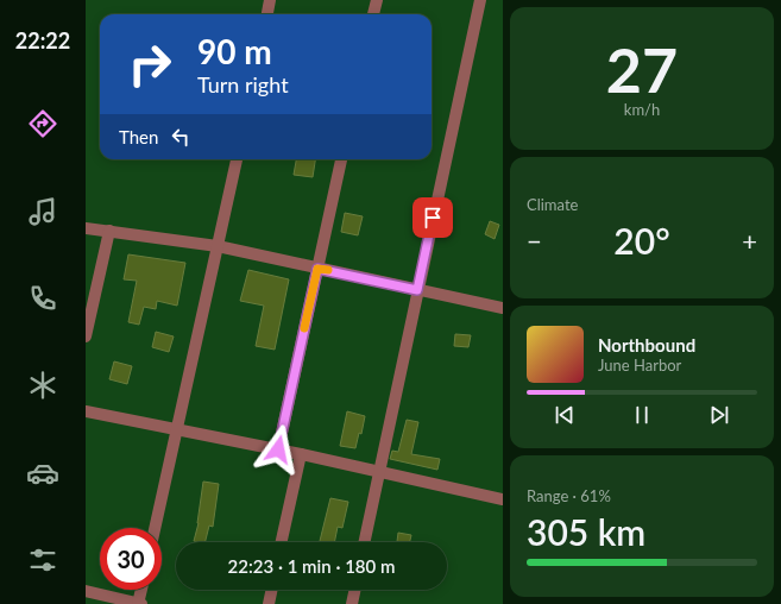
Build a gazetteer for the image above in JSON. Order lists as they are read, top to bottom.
{
  "page": {
    "tabs": "22:22",
    "tile": [
      ["27", "km/h"],
      "Climate",
      ["Range · 61%", "305 km"]
    ],
    "turn": ["90 m", "Turn right"],
    "then": "Then",
    "heat": ["−", "20°", "+"],
    "song": ["Northbound", "June Harbor"],
    "limit": "30",
    "trip": "22:23 · 1 min · 180 m"
  }
}
